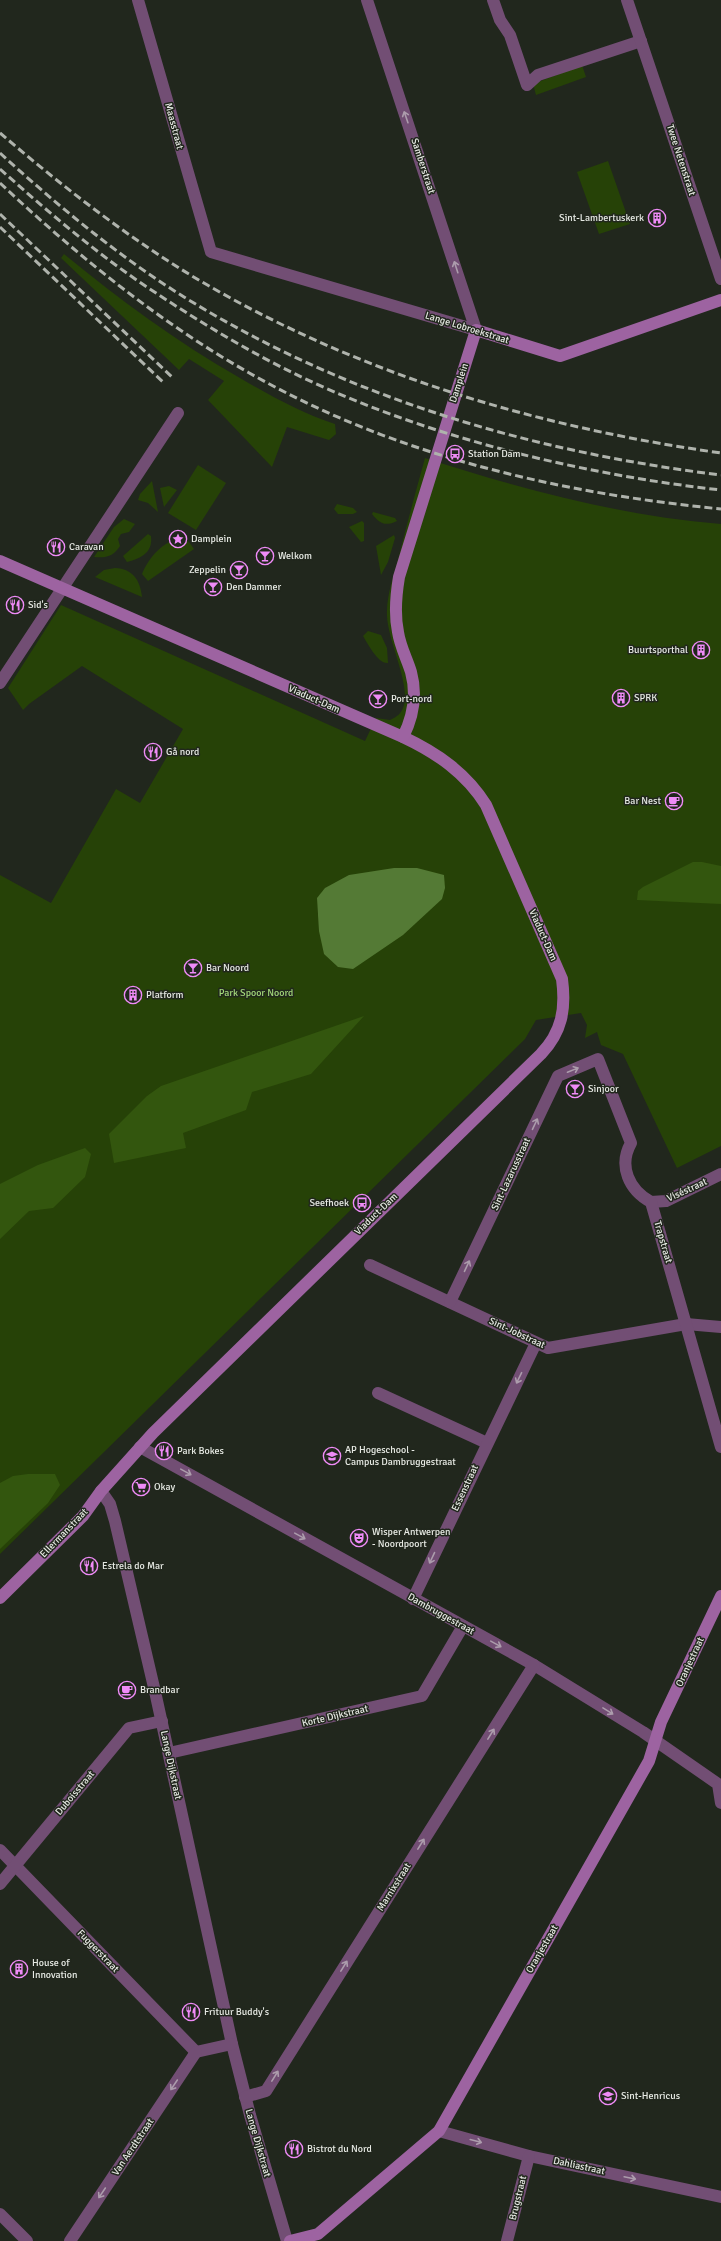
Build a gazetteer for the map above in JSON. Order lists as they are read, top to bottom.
{
  "streets": {
    "street": [
      "Maasstraat",
      "Twee Netenstraat",
      "Samberstraat",
      "Lange Lobroekstraat",
      "Damplein",
      "Viaduct-Dam",
      "Sint-Lazarusstraat",
      "Viséstraat",
      "Trapstraat",
      "Sint-Jobstraat",
      "Essenstraat",
      "Ellermanstraat",
      "Dambruggestraat",
      "Oranjestraat",
      "Korte Dijkstraat",
      "Lange Dijkstraat",
      "Duboisstraat",
      "Marnixstraat",
      "Fuggerstraat",
      "Van Aerdtstraat",
      "Dahliastraat",
      "Brugstraat"
    ]
  },
  "crossings": [
    ["Maasstraat", "Lange Lobroekstraat"],
    ["Samberstraat", "Lange Lobroekstraat"],
    ["Samberstraat", "Damplein"],
    ["Lange Lobroekstraat", "Damplein"],
    ["Damplein", "Viaduct-Dam"],
    ["Viaduct-Dam", "Ellermanstraat"],
    ["Viaduct-Dam", "Dambruggestraat"],
    ["Sint-Lazarusstraat", "Viséstraat"],
    ["Sint-Lazarusstraat", "Trapstraat"],
    ["Sint-Lazarusstraat", "Sint-Jobstraat"],
    ["Viséstraat", "Trapstraat"],
    ["Trapstraat", "Sint-Jobstraat"],
    ["Sint-Jobstraat", "Essenstraat"],
    ["Essenstraat", "Dambruggestraat"],
    ["Ellermanstraat", "Dambruggestraat"],
    ["Ellermanstraat", "Lange Dijkstraat"],
    ["Dambruggestraat", "Oranjestraat"],
    ["Dambruggestraat", "Korte Dijkstraat"],
    ["Dambruggestraat", "Marnixstraat"],
    ["Oranjestraat", "Dahliastraat"],
    ["Korte Dijkstraat", "Lange Dijkstraat"],
    ["Lange Dijkstraat", "Duboisstraat"],
    ["Lange Dijkstraat", "Marnixstraat"],
    ["Duboisstraat", "Fuggerstraat"],
    ["Fuggerstraat", "Van Aerdtstraat"],
    ["Dahliastraat", "Brugstraat"]
  ],
  "one_way": [
    "Samberstraat",
    "Essenstraat",
    "Dambruggestraat",
    "Marnixstraat",
    "Van Aerdtstraat",
    "Dahliastraat"
  ],
  "parks": ["Park Spoor Noord"],
  "places": {
    "building": [
      "Sint-Lambertuskerk",
      "Buurtsporthal",
      "SPRK",
      "Platform",
      "House of Innovation"
    ],
    "bus stop": ["Station Dam", "Seefhoek"],
    "place": ["Damplein"],
    "restaurant": [
      "Caravan",
      "Sid's",
      "Gå nord",
      "Park Bokes",
      "Estrela do Mar",
      "Frituur Buddy's",
      "Bistrot du Nord"
    ],
    "bar": [
      "Welkom",
      "Zeppelin",
      "Den Dammer",
      "Port-nord",
      "Bar Noord",
      "Sinjoor"
    ],
    "cafe": ["Bar Nest", "Brandbar"],
    "school or university": ["AP Hogeschool - Campus Dambruggestraat", "Sint-Henricus"],
    "supermarket": ["Okay"],
    "theatre": ["Wisper Antwerpen - Noordpoort"]
  }
}
